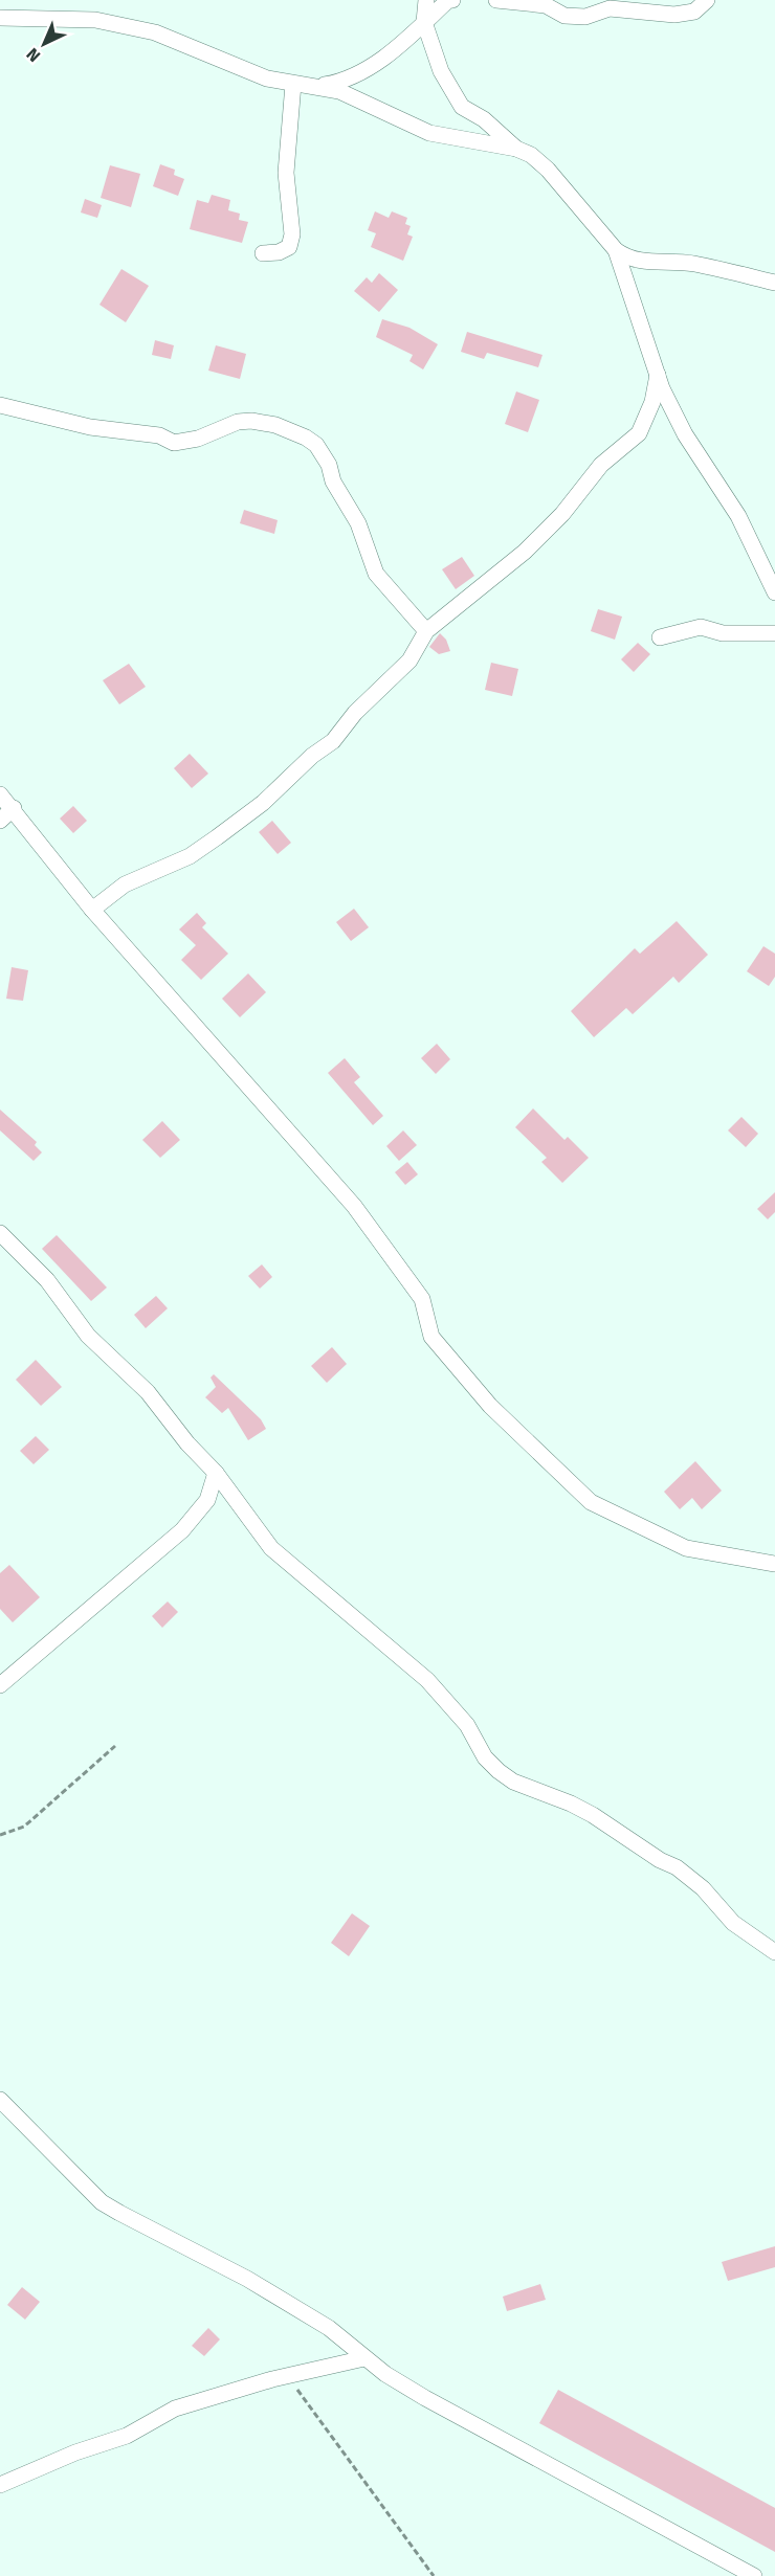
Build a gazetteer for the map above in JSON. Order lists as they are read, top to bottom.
{
  "north": "bottom left"
}
